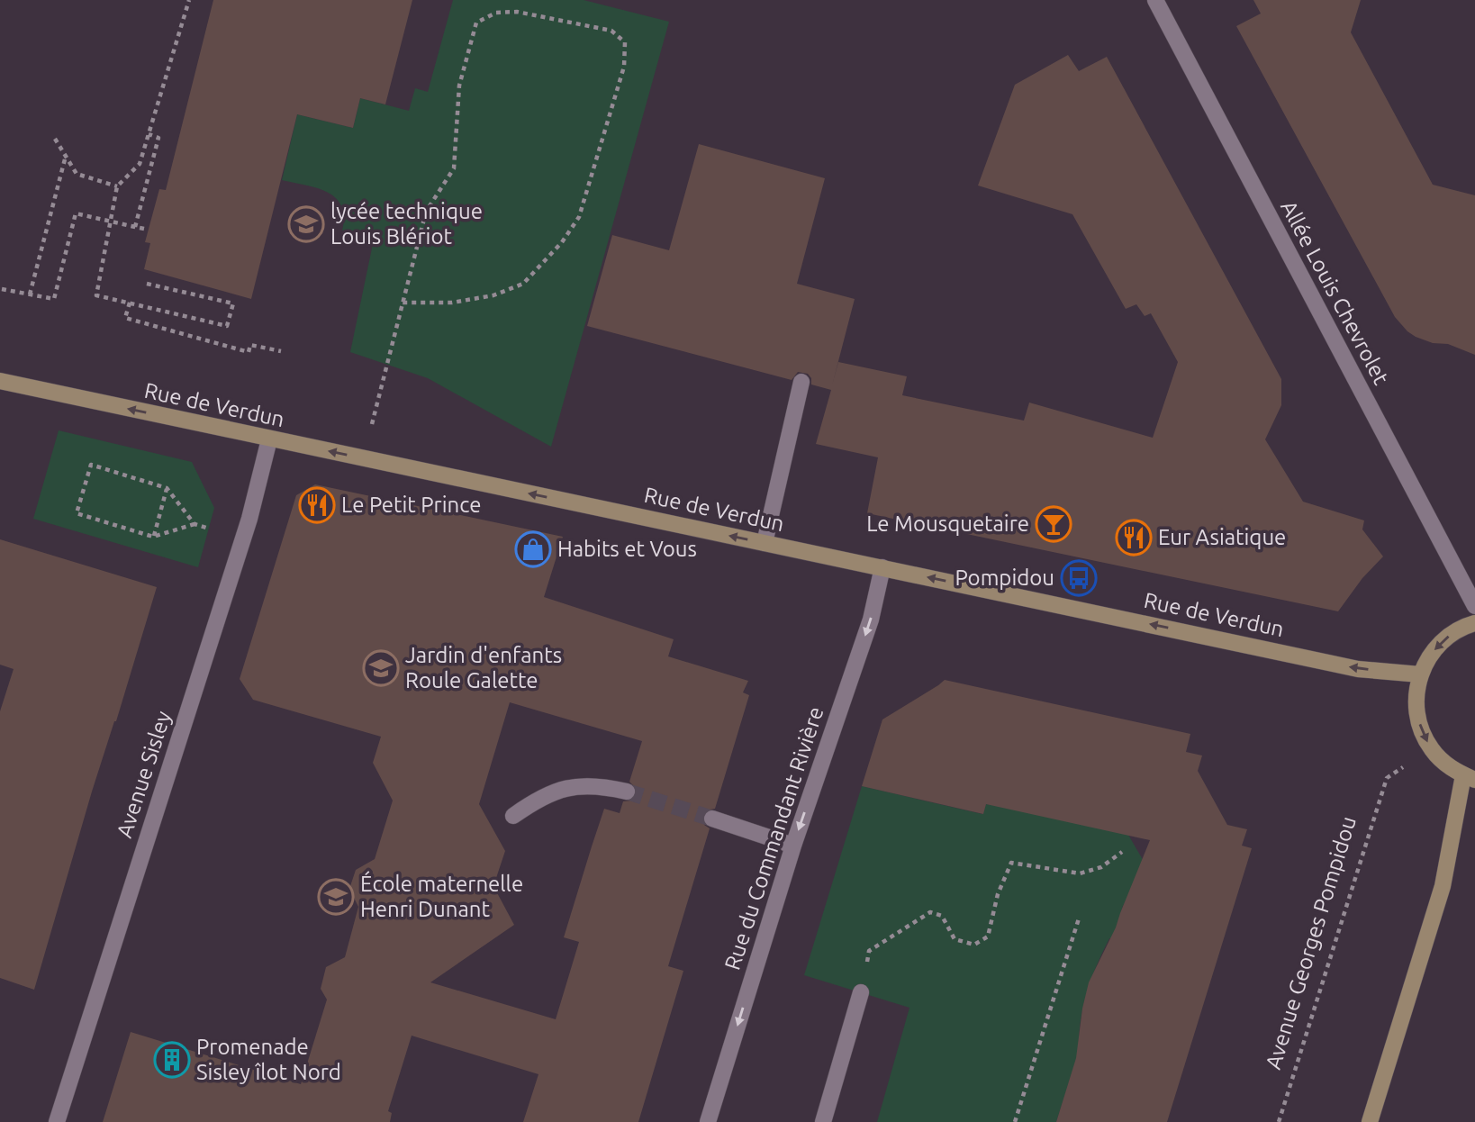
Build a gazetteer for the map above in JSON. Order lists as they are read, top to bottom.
{
  "streets": {
    "street": [
      "Allée Louis Chevrolet",
      "Rue de Verdun",
      "Avenue Sisley",
      "Rue du Commandant Rivière"
    ],
    "path": ["Avenue Georges Pompidou"]
  },
  "crossings": [
    ["Rue de Verdun", "Avenue Sisley"],
    ["Rue de Verdun", "Rue du Commandant Rivière"]
  ],
  "one_way": ["Rue de Verdun", "Rue du Commandant Rivière"],
  "places": {
    "school or university": ["lycée technique Louis Blériot", "Jardin d'enfants Roule Galette", "École maternelle Henri Dunant"],
    "restaurant": ["Le Petit Prince", "Eur Asiatique"],
    "bar": ["Le Mousquetaire"],
    "shop": ["Habits et Vous"],
    "bus stop": ["Pompidou"],
    "building": ["Promenade Sisley îlot Nord"]
  }
}
